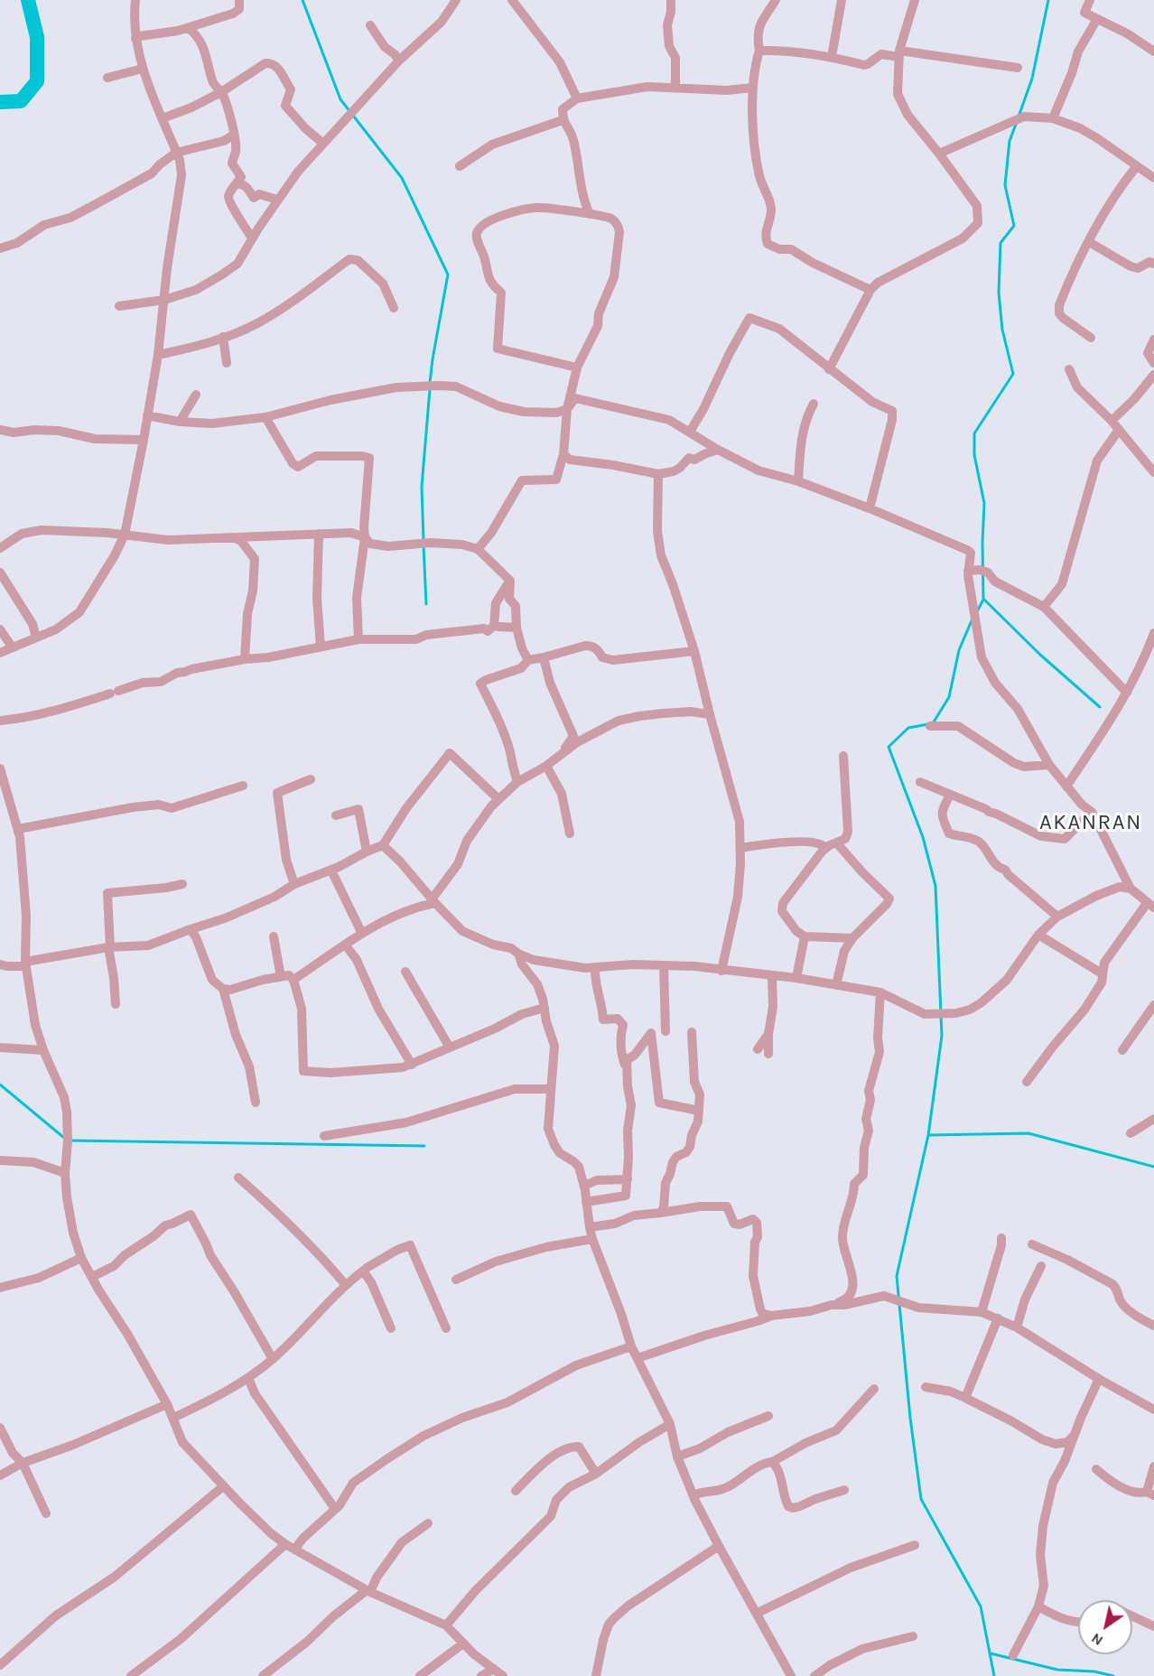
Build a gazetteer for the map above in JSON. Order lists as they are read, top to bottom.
{
  "districts": ["AKANRAN"],
  "north": "bottom left"
}
